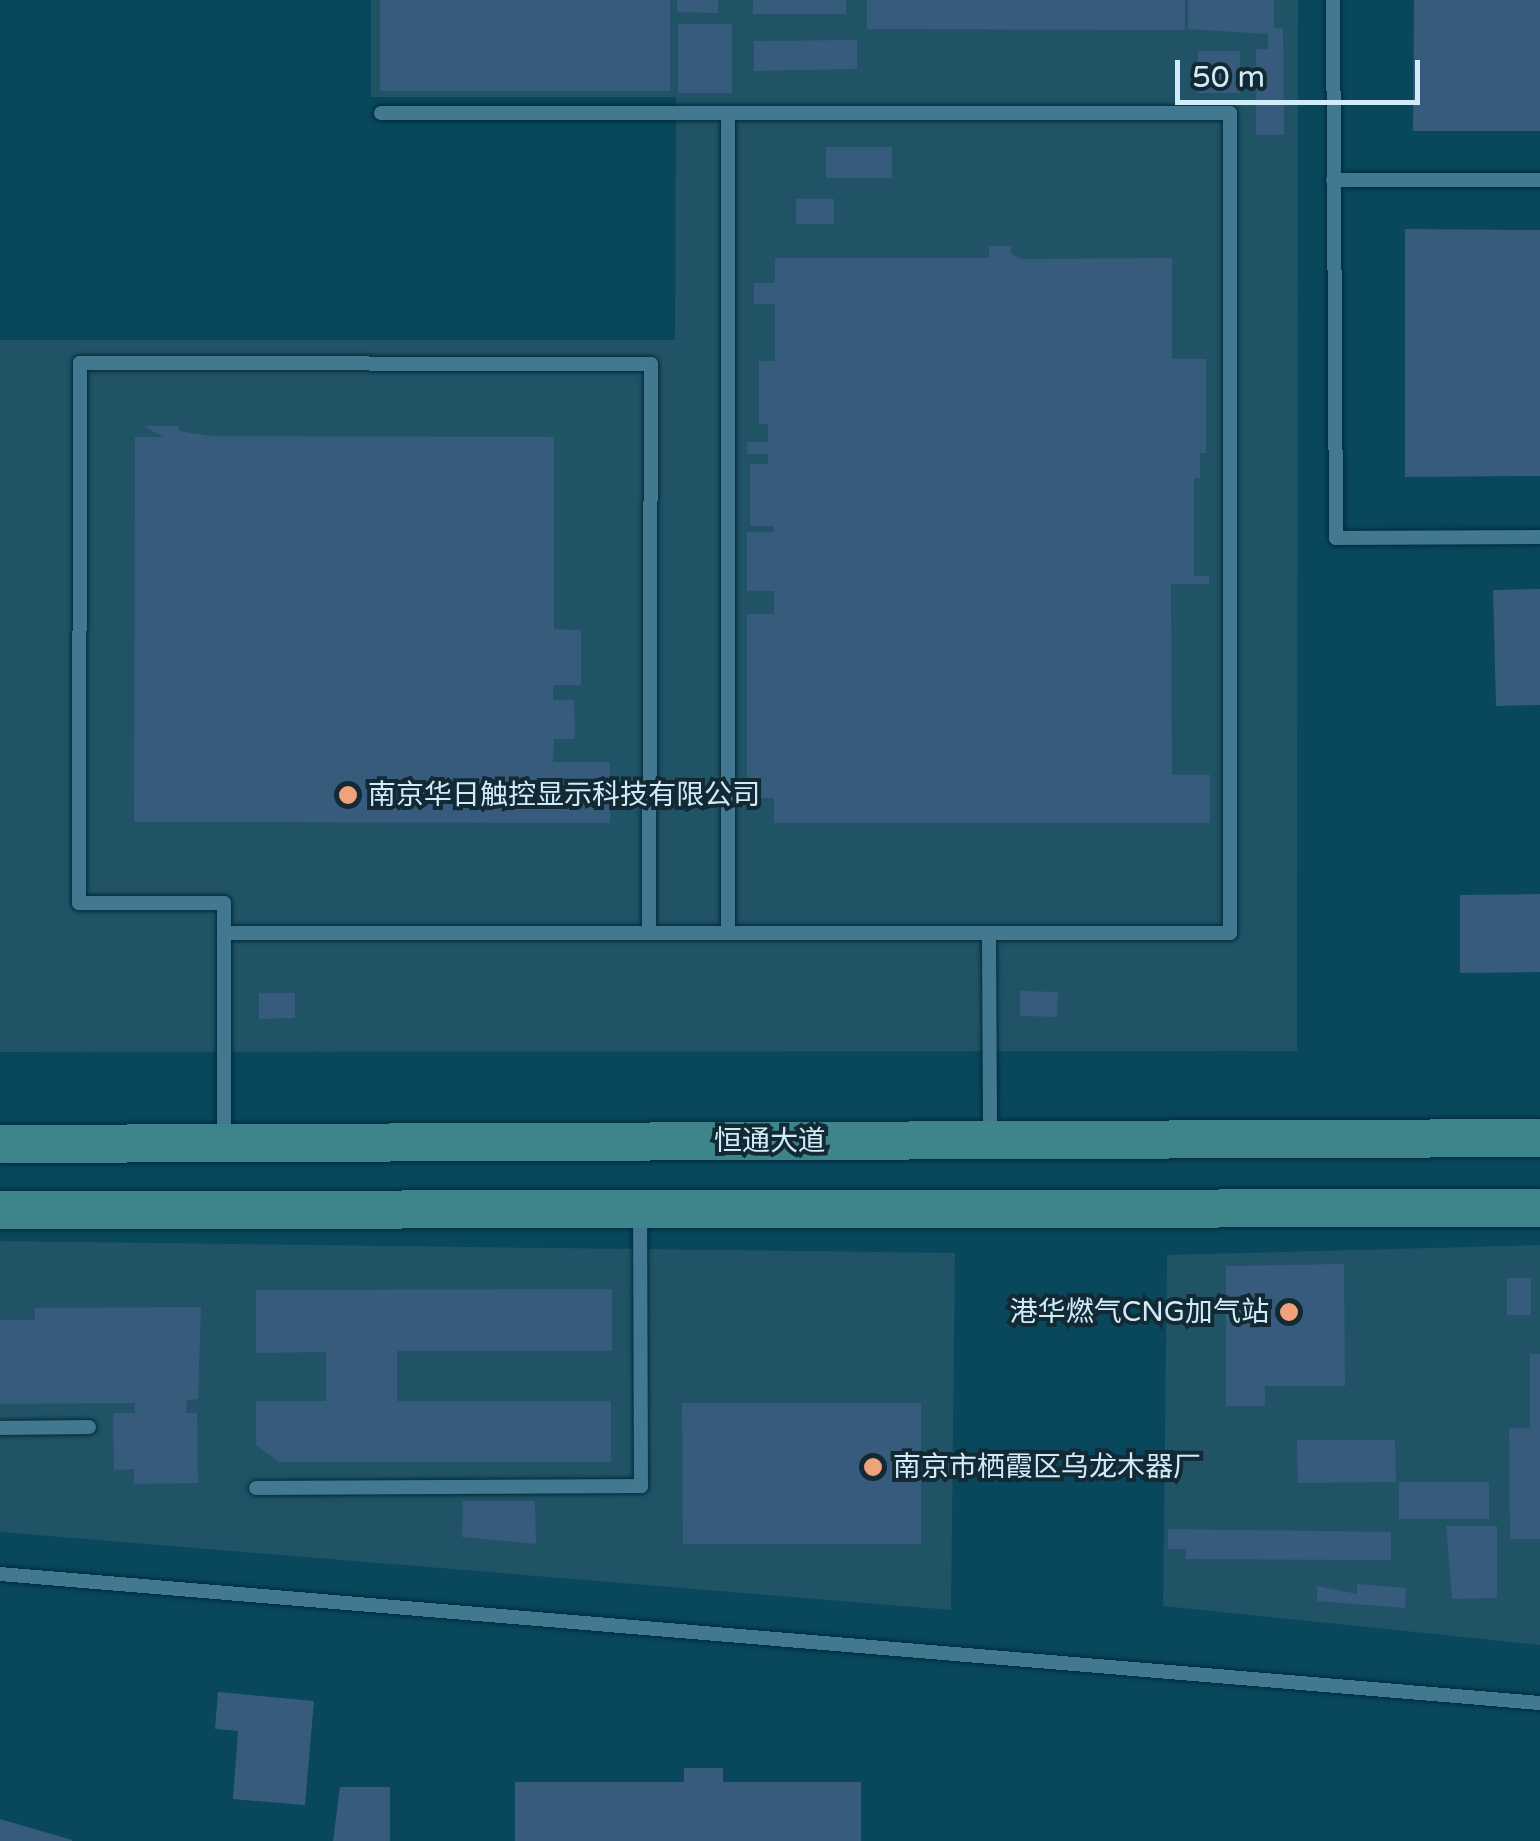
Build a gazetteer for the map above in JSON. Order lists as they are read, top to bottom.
{
  "streets": {
    "main road": ["恒通大道"]
  },
  "places": ["南京华日触控显示科技有限公司", "港华燃气CNG加气站", "南京市栖霞区乌龙木器厂"],
  "scale_bar": "50 m"
}
